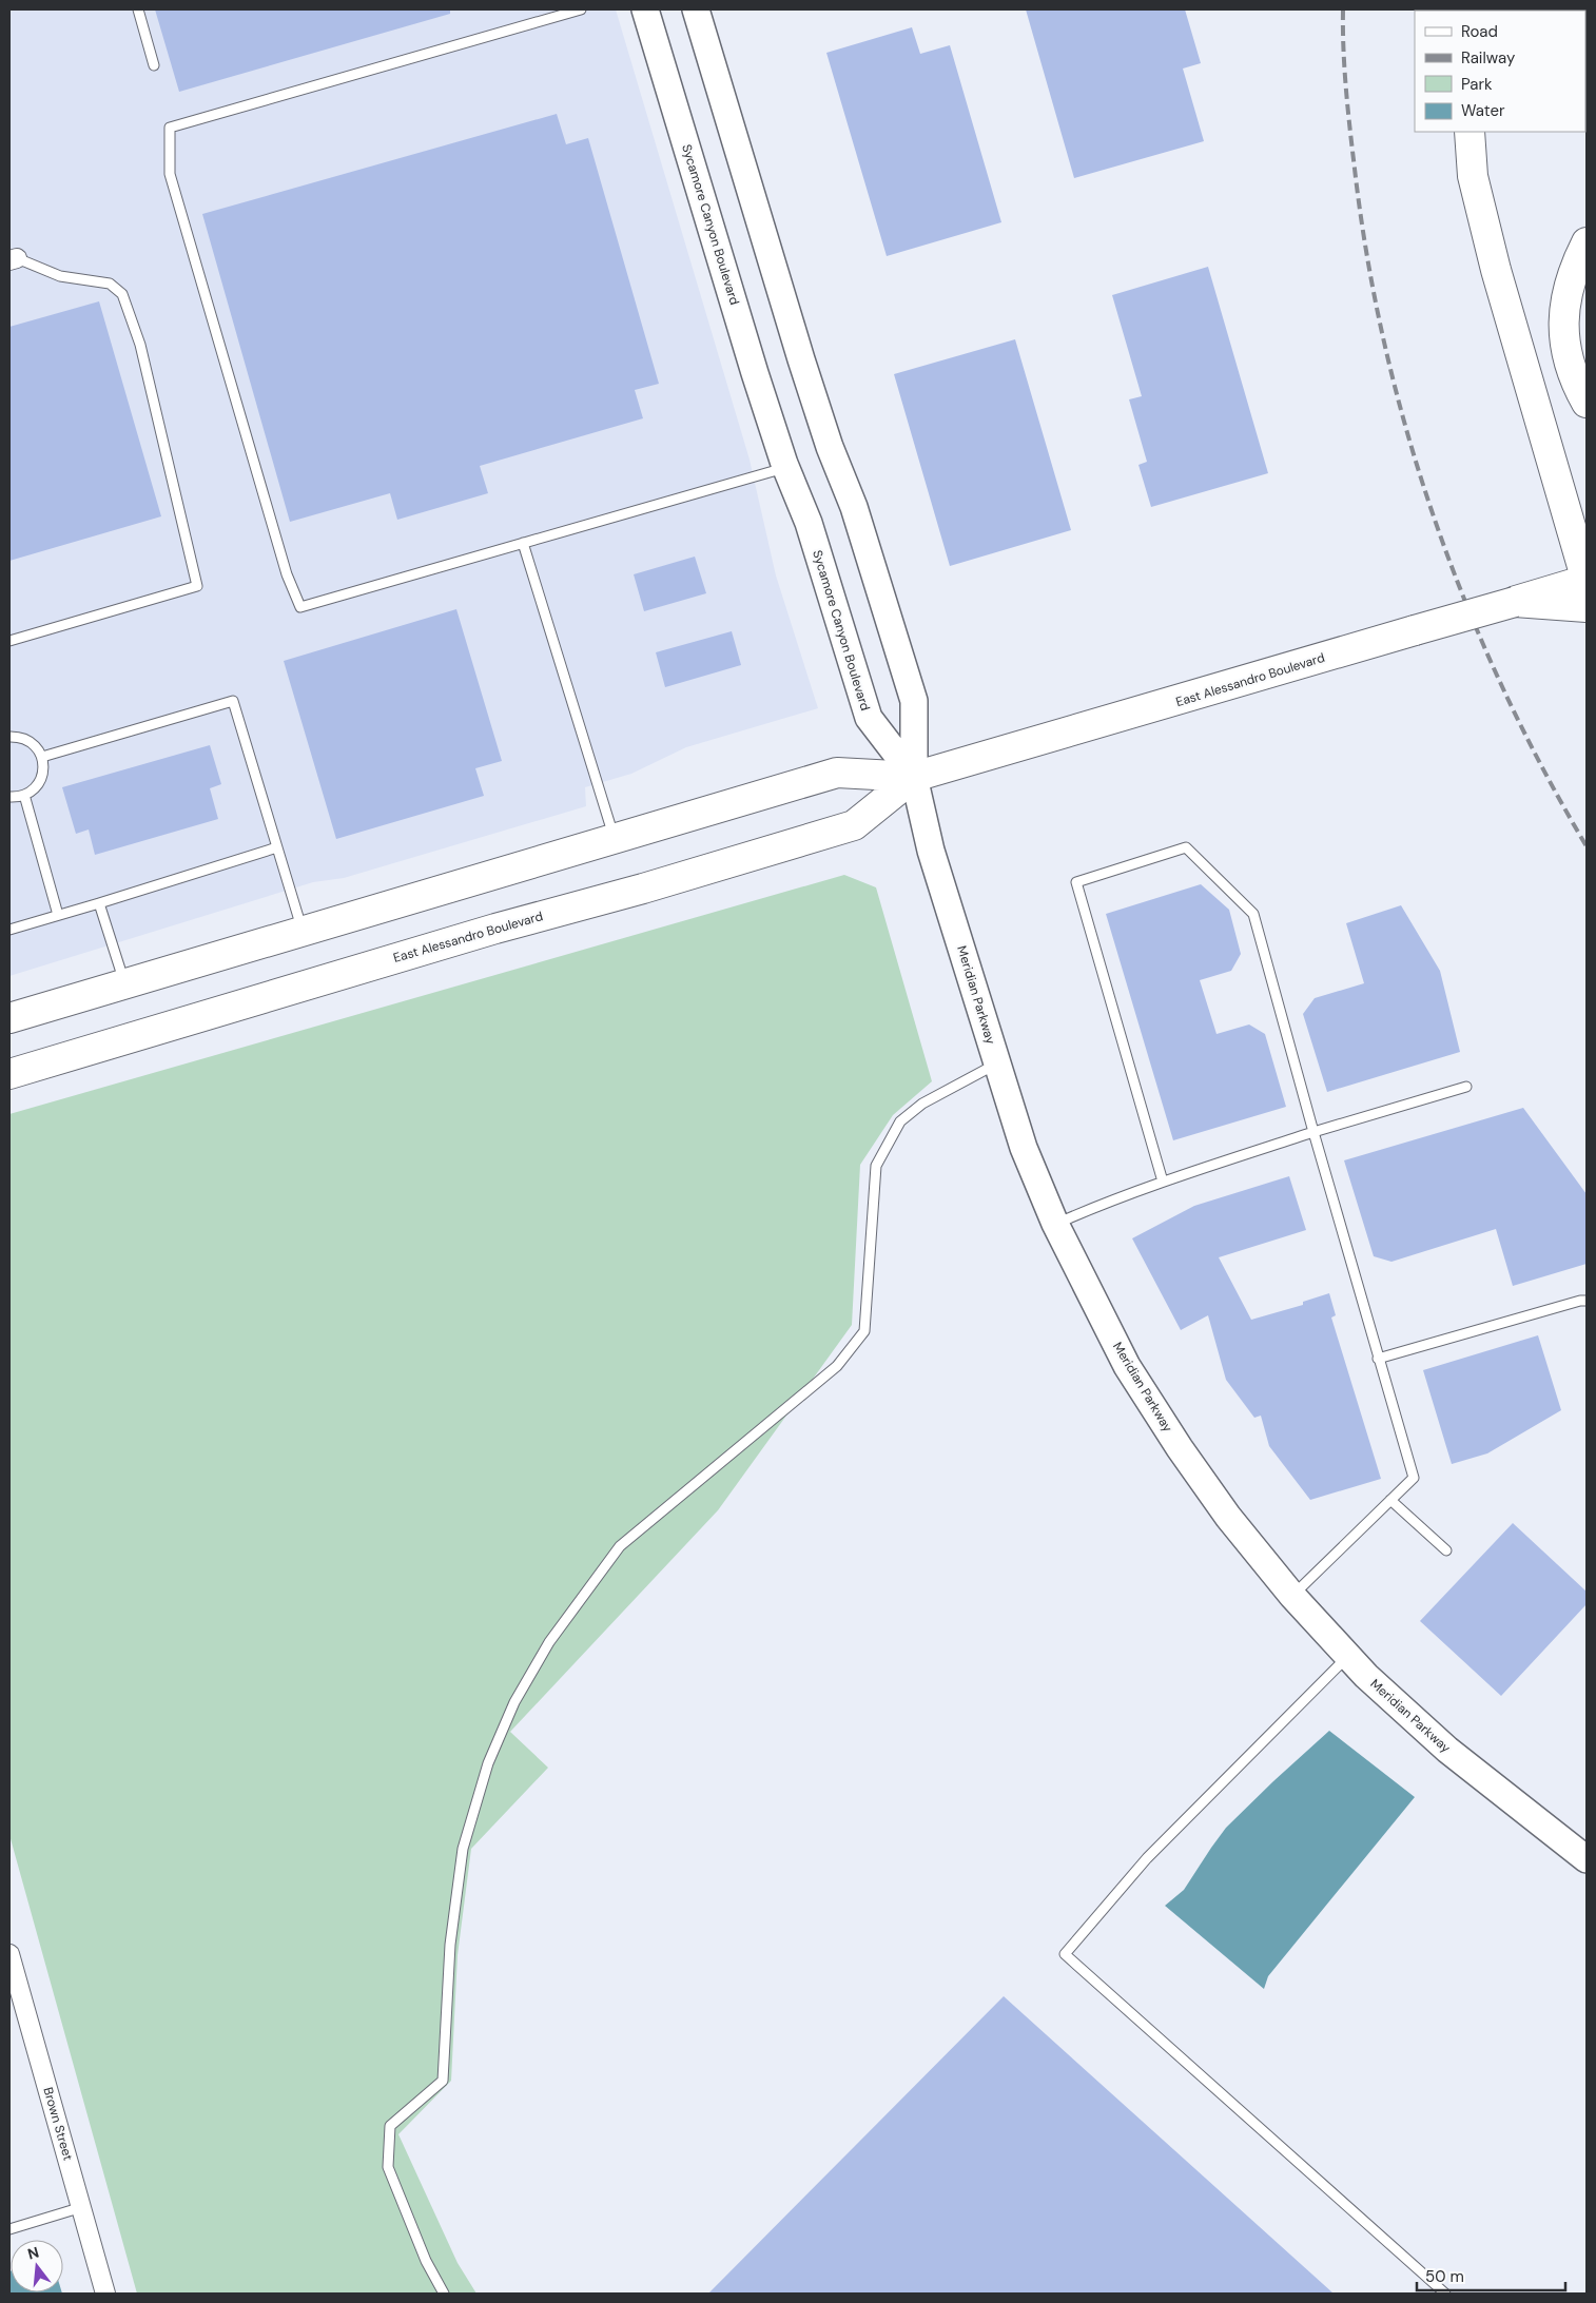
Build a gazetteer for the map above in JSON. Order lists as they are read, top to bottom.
{
  "streets": {
    "main road": ["Sycamore Canyon Boulevard", "East Alessandro Boulevard", "Meridian Parkway"],
    "street": ["Brown Street"]
  },
  "crossings": [
    ["Sycamore Canyon Boulevard", "East Alessandro Boulevard"],
    ["Sycamore Canyon Boulevard", "Meridian Parkway"],
    ["East Alessandro Boulevard", "Meridian Parkway"]
  ],
  "legend": [
    "Road",
    "Railway",
    "Park",
    "Water"
  ],
  "scale_bar": "50 m",
  "north": "top"
}
